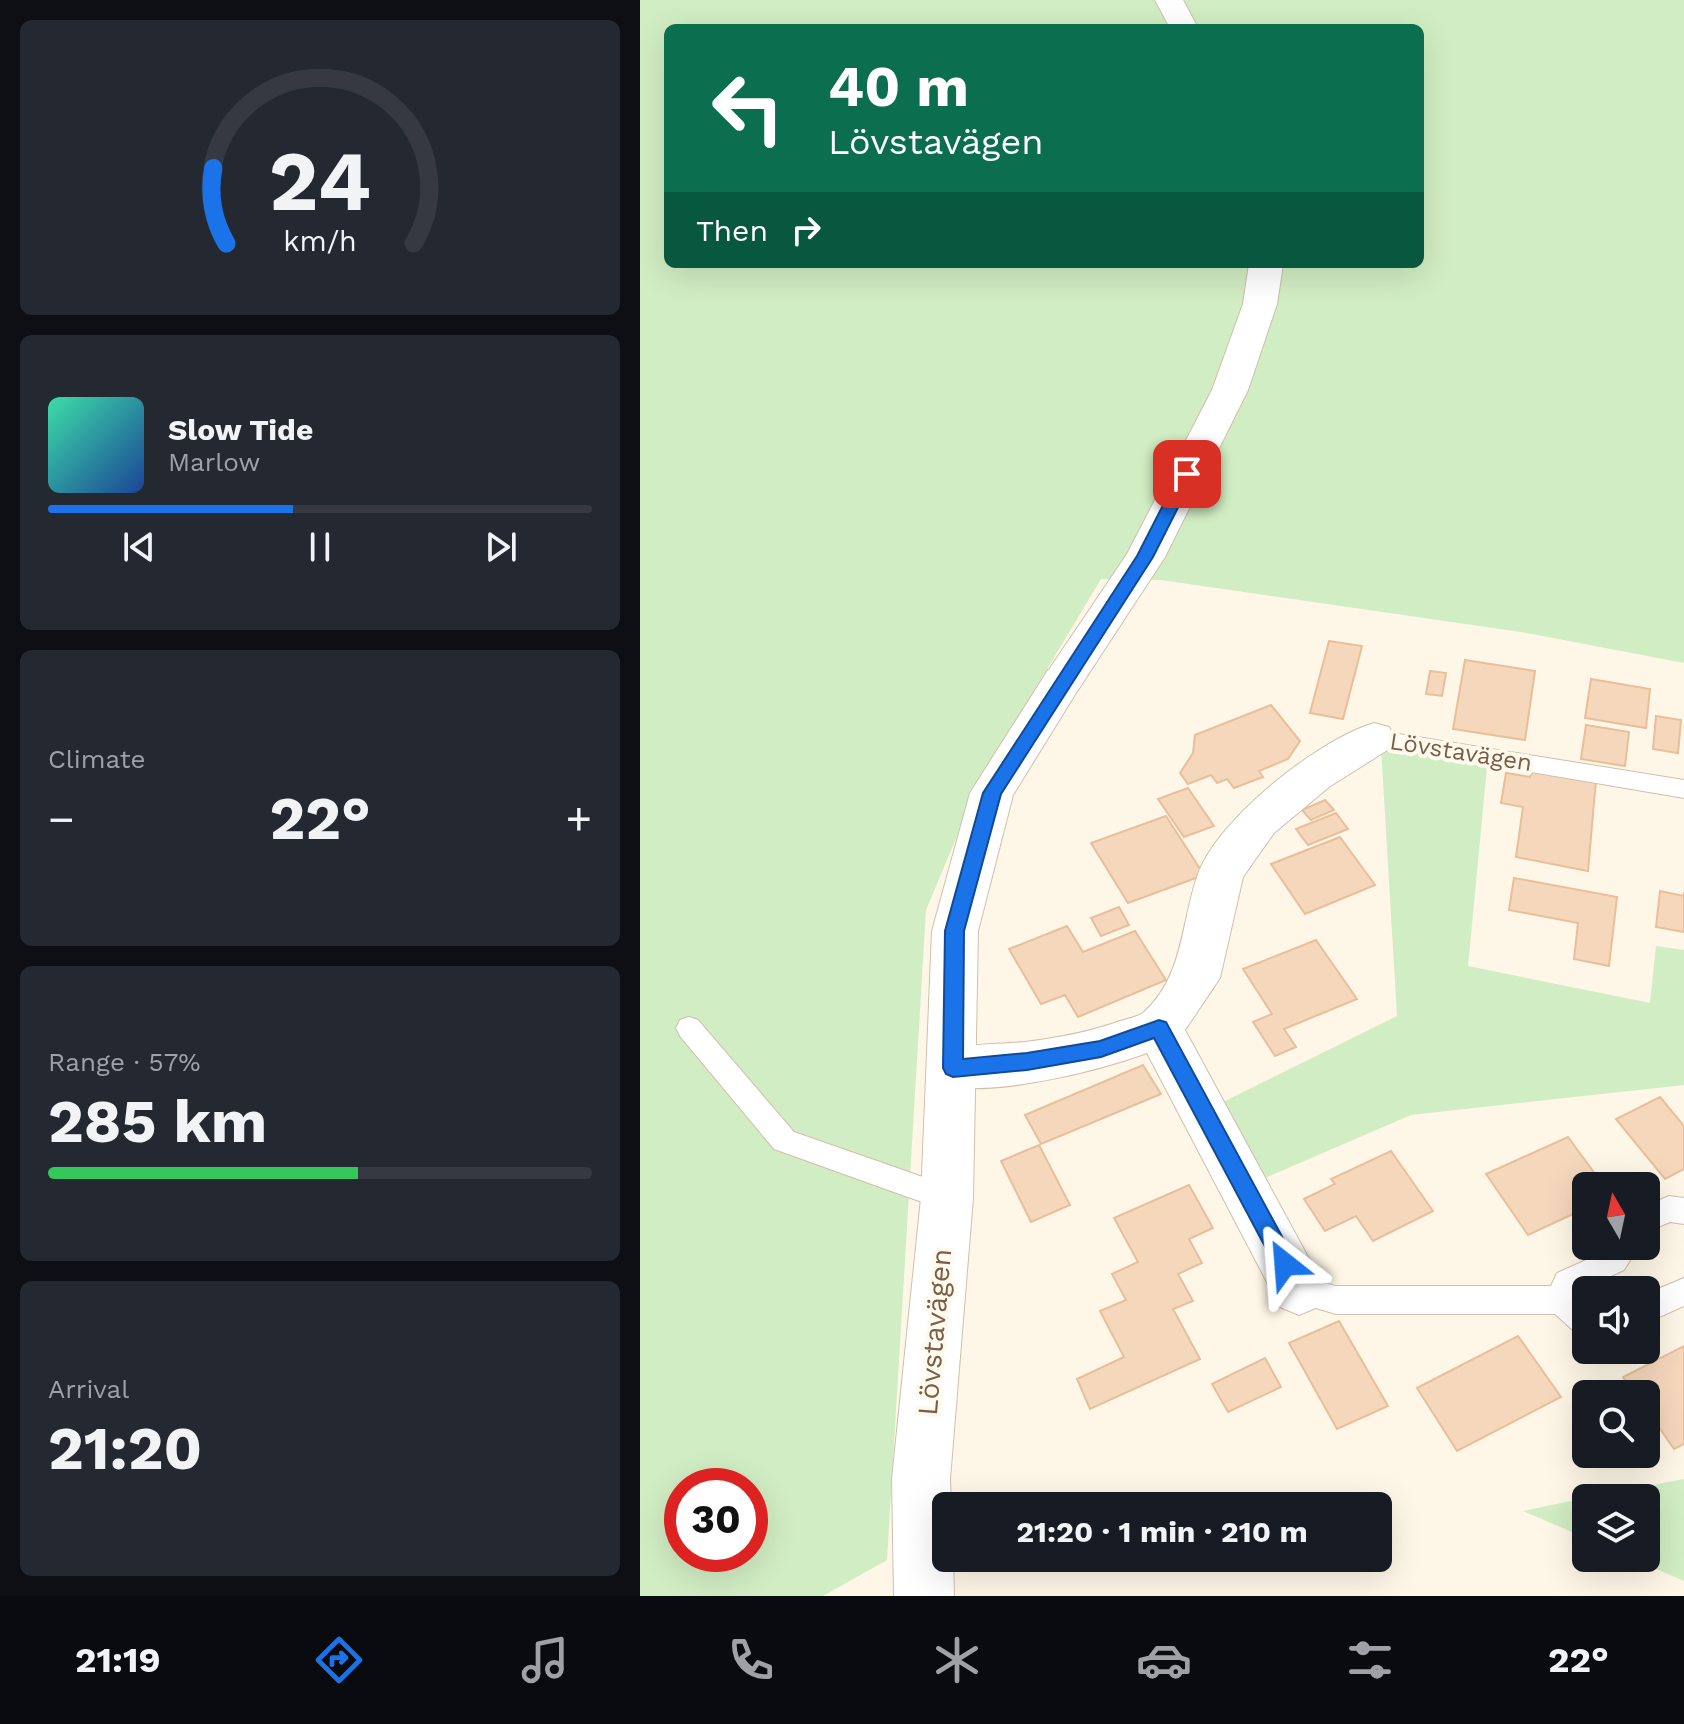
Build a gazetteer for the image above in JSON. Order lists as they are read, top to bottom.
{
  "streets": {
    "street": ["Lövstavägen"]
  },
  "north": "top",
  "page": {
    "turn": ["40 m", "Lövstavägen"],
    "then": "Then",
    "song": ["Slow Tide", "Marlow"],
    "tile": [
      "Climate",
      ["Range · 57%", "285 km"],
      ["Arrival", "21:20"]
    ],
    "heat": ["−", "22°", "+"],
    "limit": "30",
    "trip": "21:20 · 1 min · 210 m",
    "tabs": ["21:19", "22°"],
    "gauge": ["24", "km/h"]
  }
}
